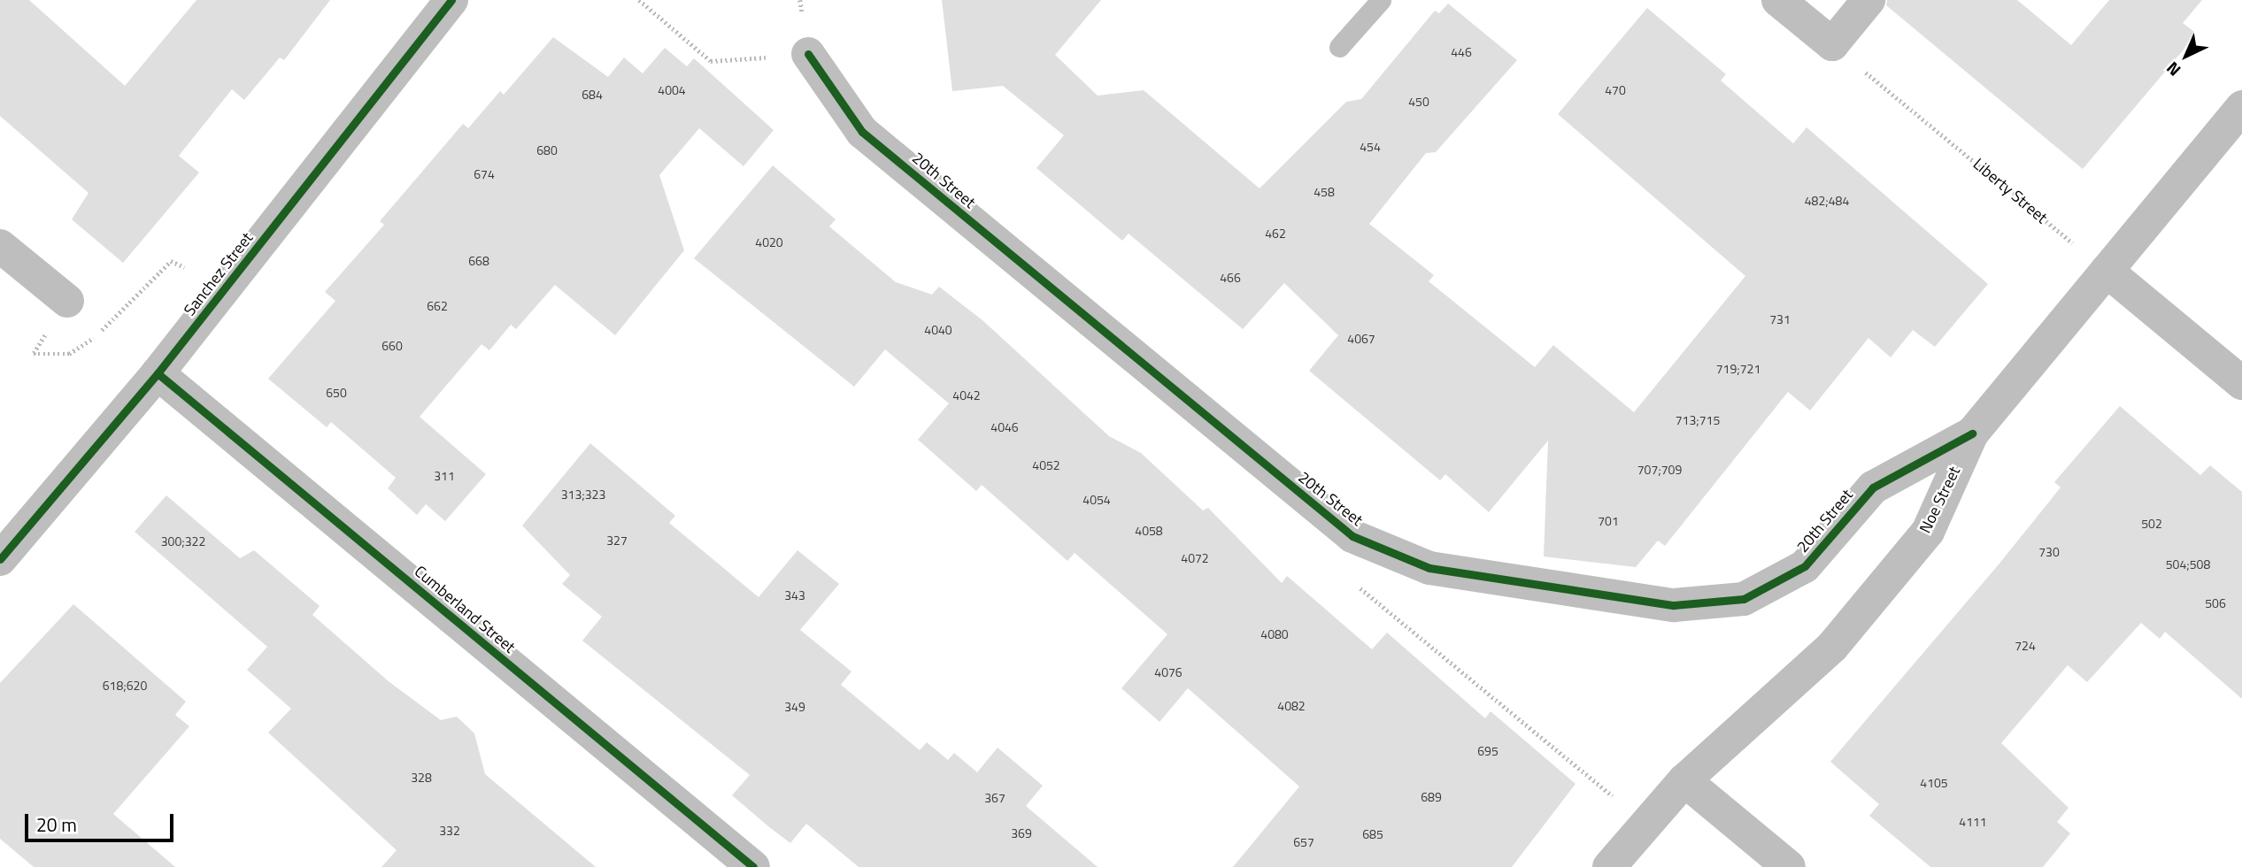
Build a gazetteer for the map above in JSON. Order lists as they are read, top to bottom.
{
  "streets": {
    "street": [
      "20th Street",
      "Sanchez Street",
      "Noe Street",
      "Cumberland Street"
    ],
    "path": ["Liberty Street"]
  },
  "crossings": [
    ["20th Street", "Noe Street"],
    ["Liberty Street", "Noe Street"],
    ["Sanchez Street", "Cumberland Street"]
  ],
  "house_numbers": [
    "446",
    "4004",
    "470",
    "684",
    "450",
    "454",
    "680",
    "674",
    "458",
    "482;484",
    "462",
    "4020",
    "668",
    "466",
    "662",
    "731",
    "4040",
    "4067",
    "660",
    "719;721",
    "650",
    "4042",
    "713;715",
    "4046",
    "4052",
    "707;709",
    "311",
    "313;323",
    "4054",
    "701",
    "502",
    "4058",
    "327",
    "300;322",
    "730",
    "4072",
    "504;508",
    "343",
    "506",
    "4080",
    "724",
    "4076",
    "618;620",
    "4082",
    "349",
    "695",
    "328",
    "4105",
    "689",
    "367",
    "4111",
    "332",
    "369",
    "685",
    "657"
  ],
  "scale_bar": "20 m",
  "north": "bottom left"
}
